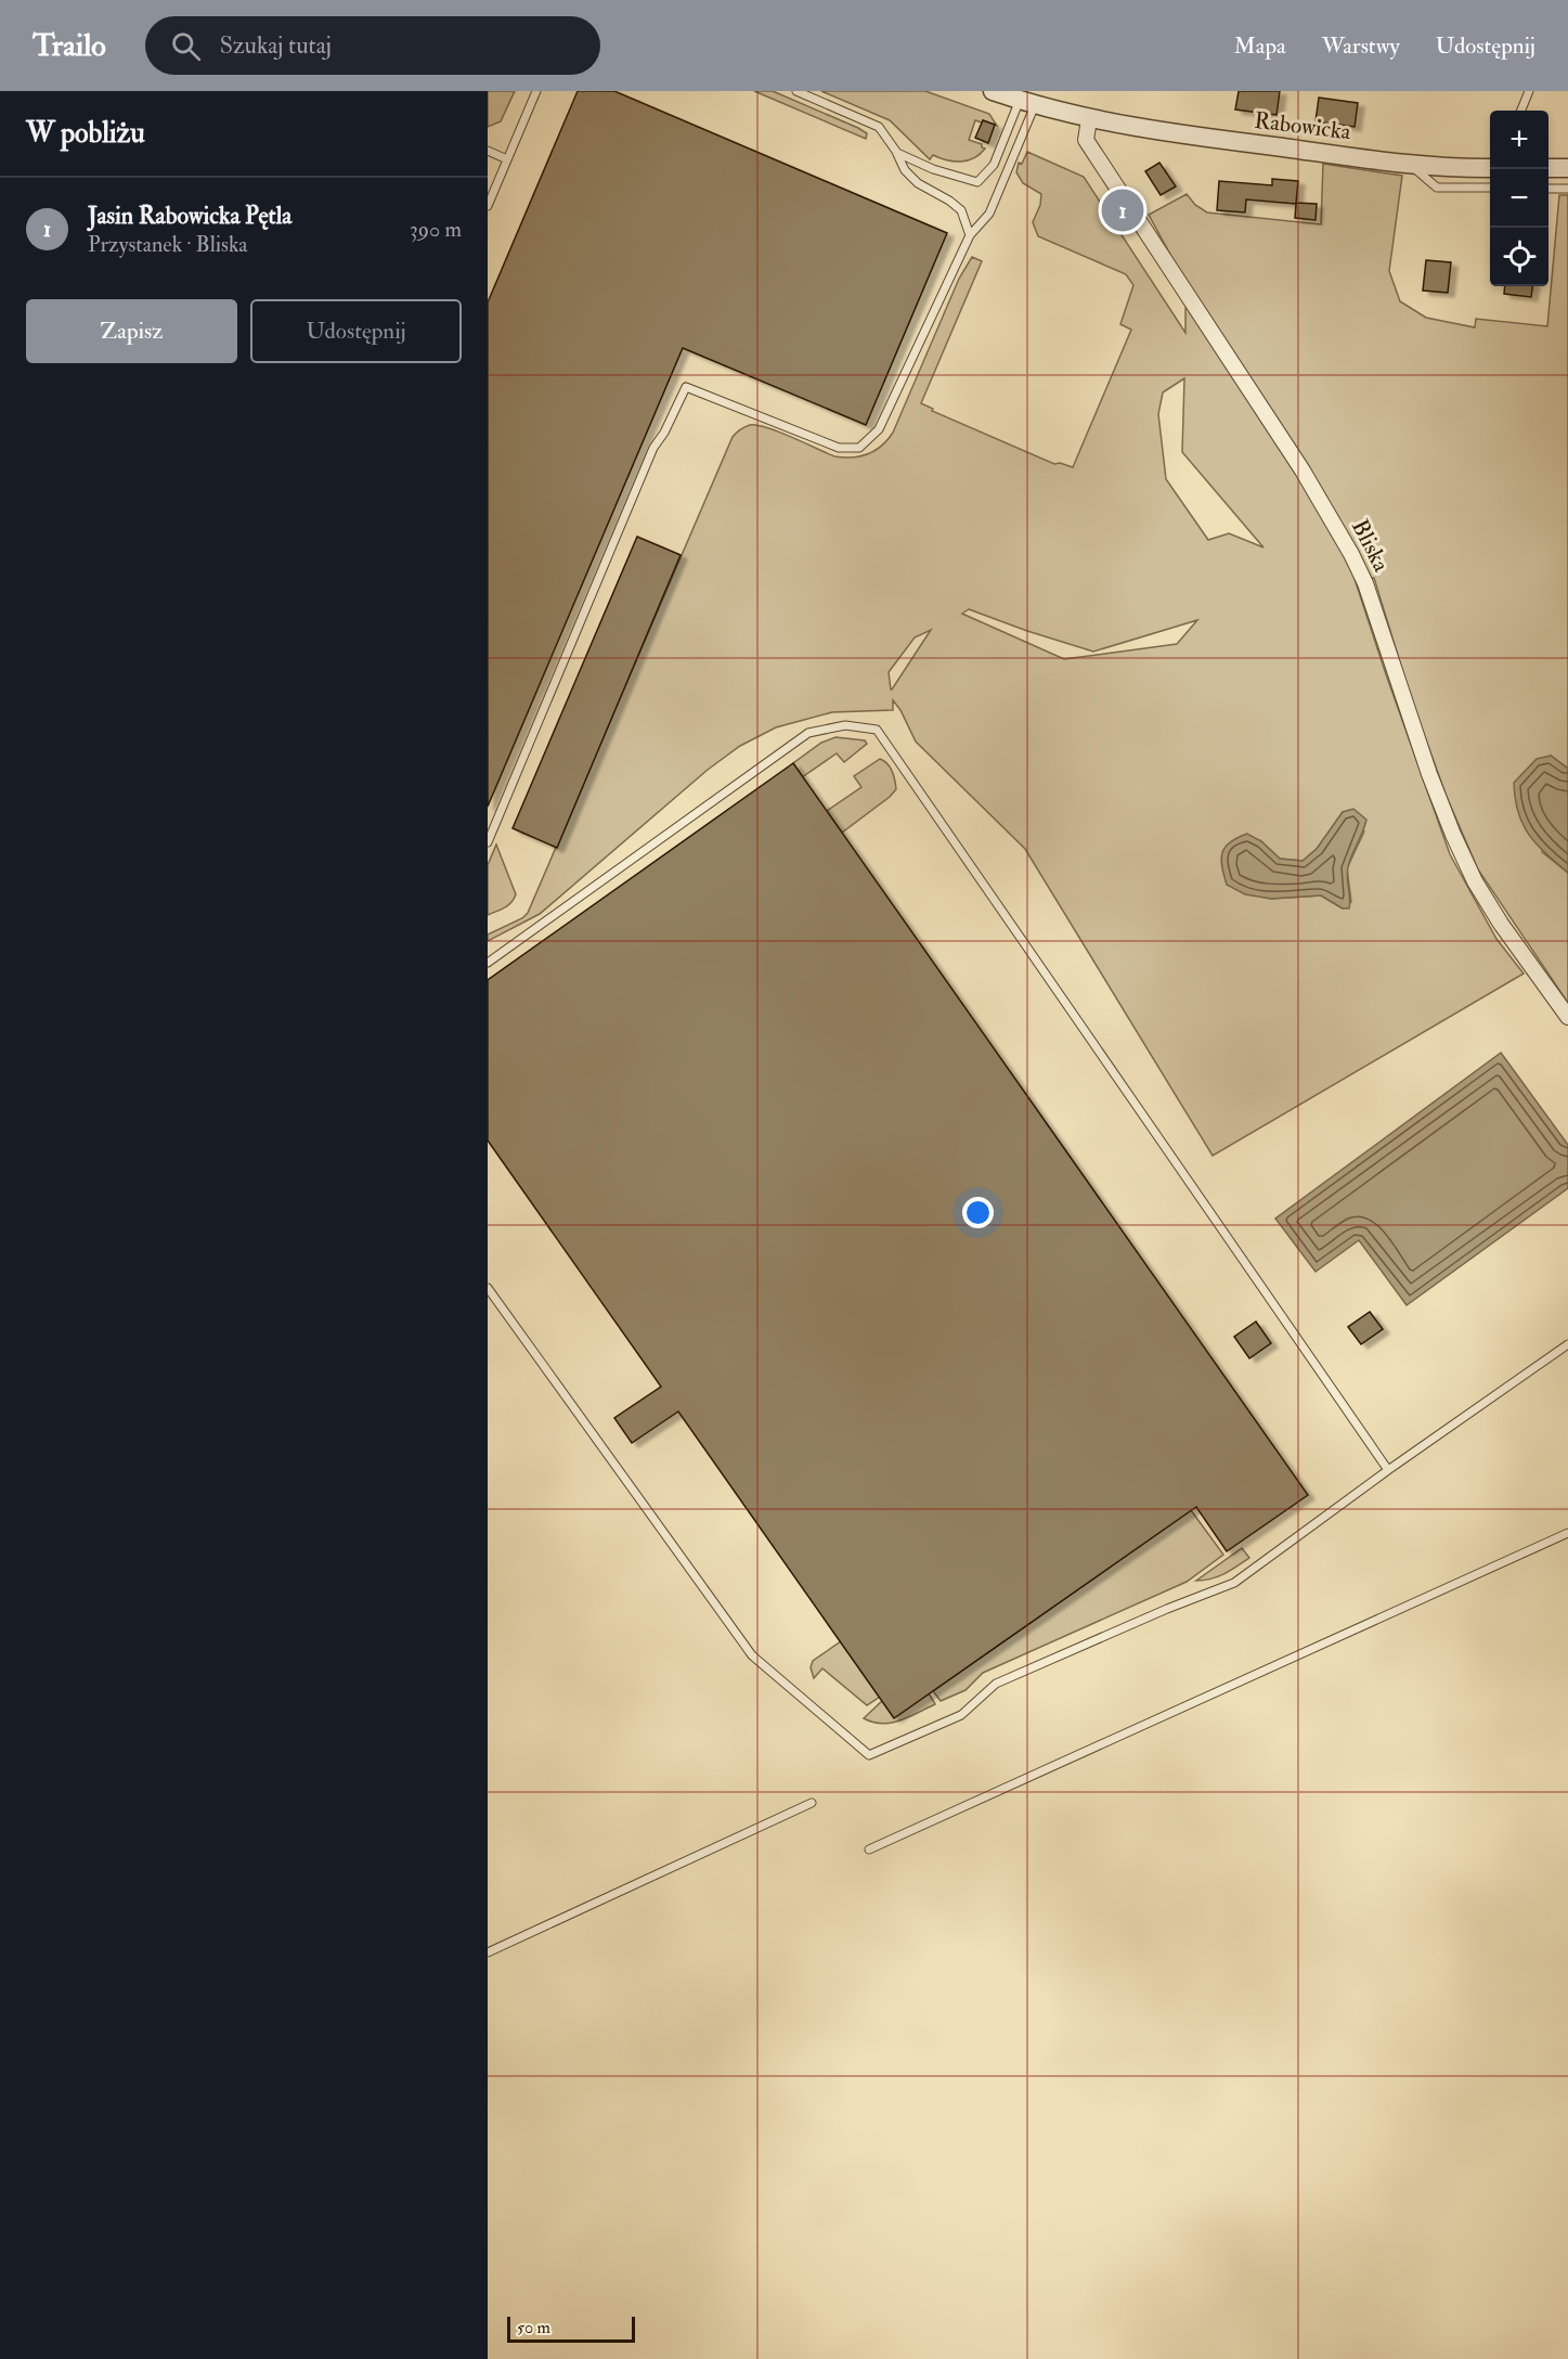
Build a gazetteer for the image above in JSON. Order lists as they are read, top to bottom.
{
  "streets": {
    "street": ["Rabowicka", "Bliska"]
  },
  "crossings": [
    ["Rabowicka", "Bliska"]
  ],
  "scale_bar": "50 m",
  "page": {
    "header": "Trailo",
    "search": "Szukaj tutaj",
    "nav": ["Mapa", "Warstwy", "Udostępnij"],
    "heading": "W pobliżu",
    "map_buttons": ["+", "−"],
    "list": [
      {
        "mark": "1",
        "name": "Jasin Rabowicka Pętla",
        "note": "Przystanek · Bliska",
        "value": "390 m"
      }
    ],
    "pins": "1",
    "buttons": ["Zapisz", "Udostępnij"],
    "scale": "50 m"
  }
}
